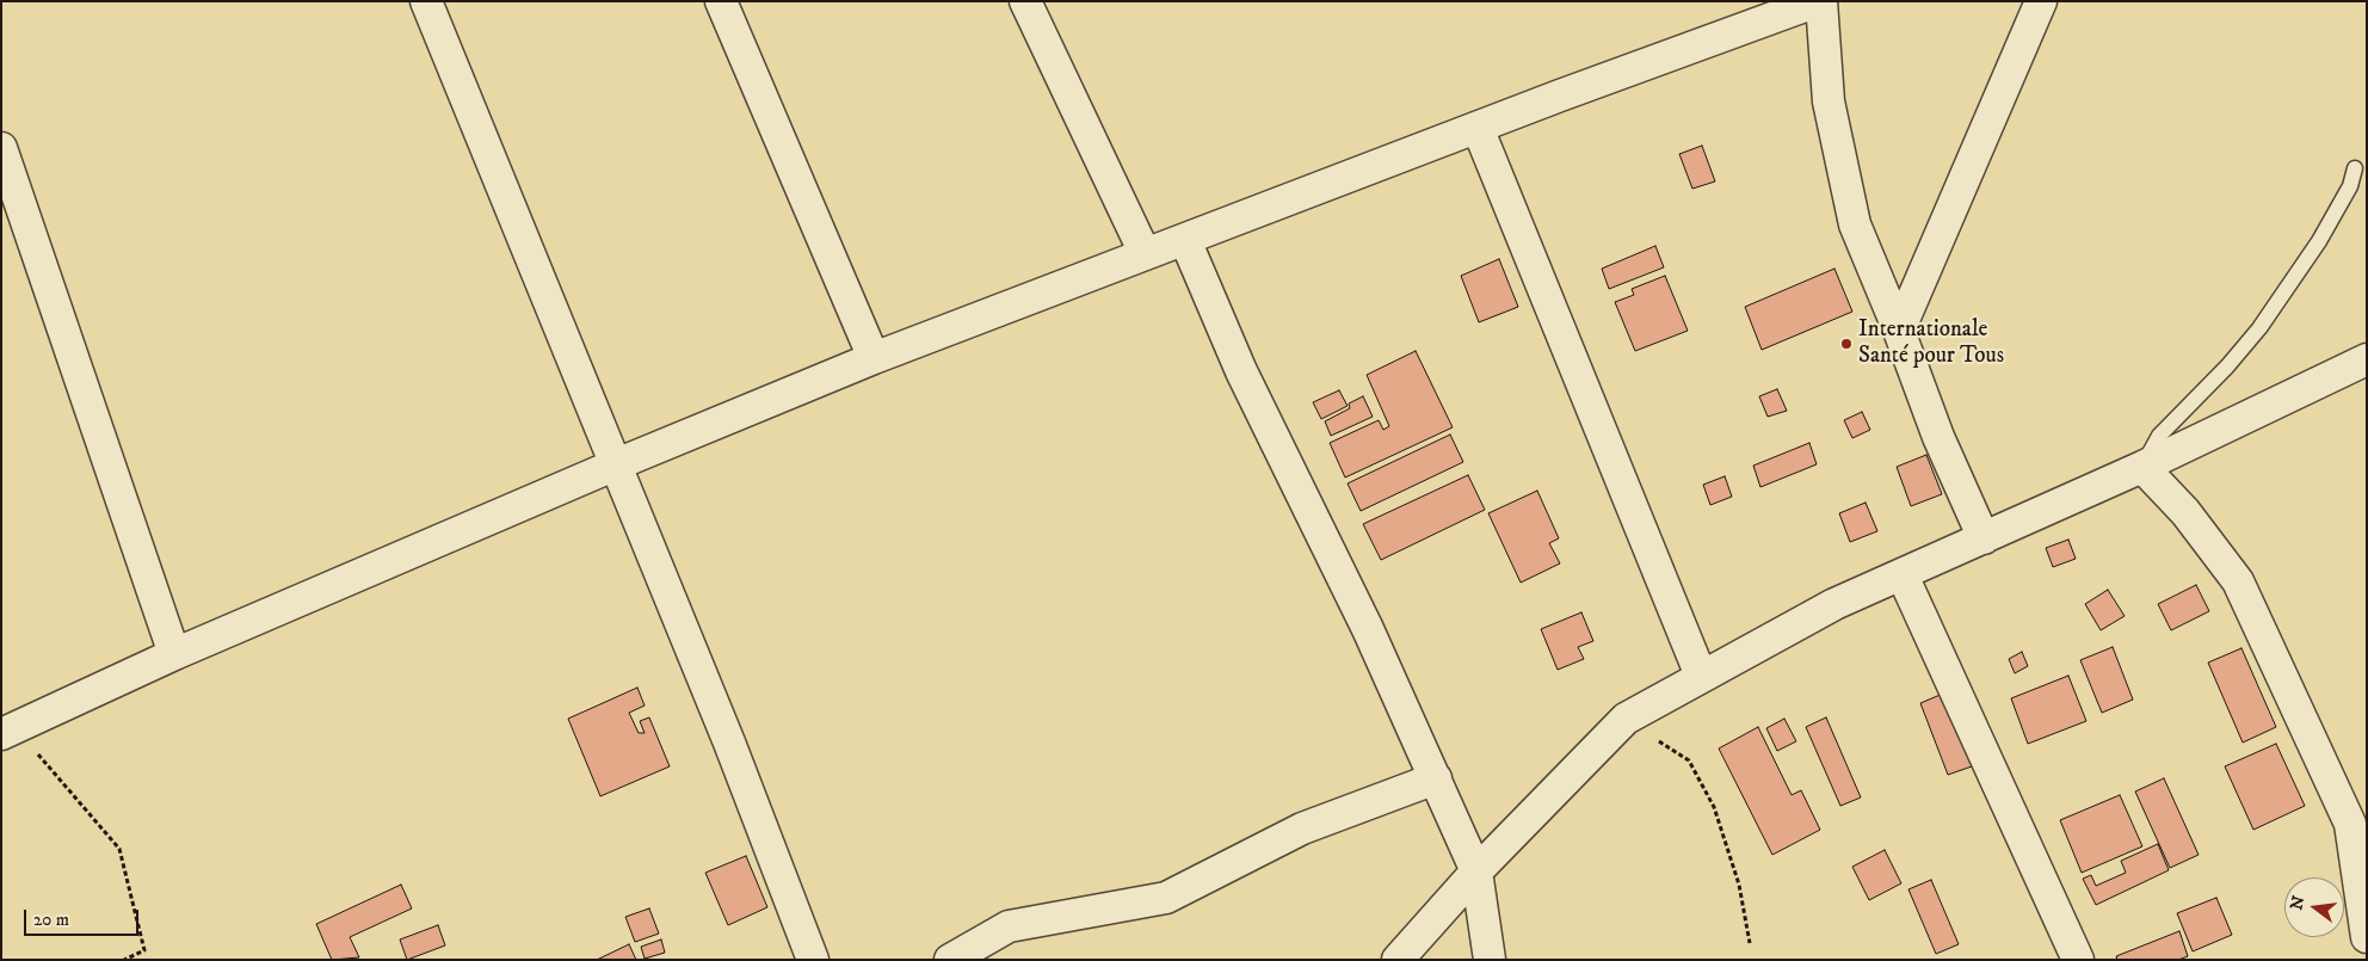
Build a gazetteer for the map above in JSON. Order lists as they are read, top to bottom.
{
  "places": ["Internationale Santé pour Tous"],
  "scale_bar": "20 m",
  "north": "left"
}
